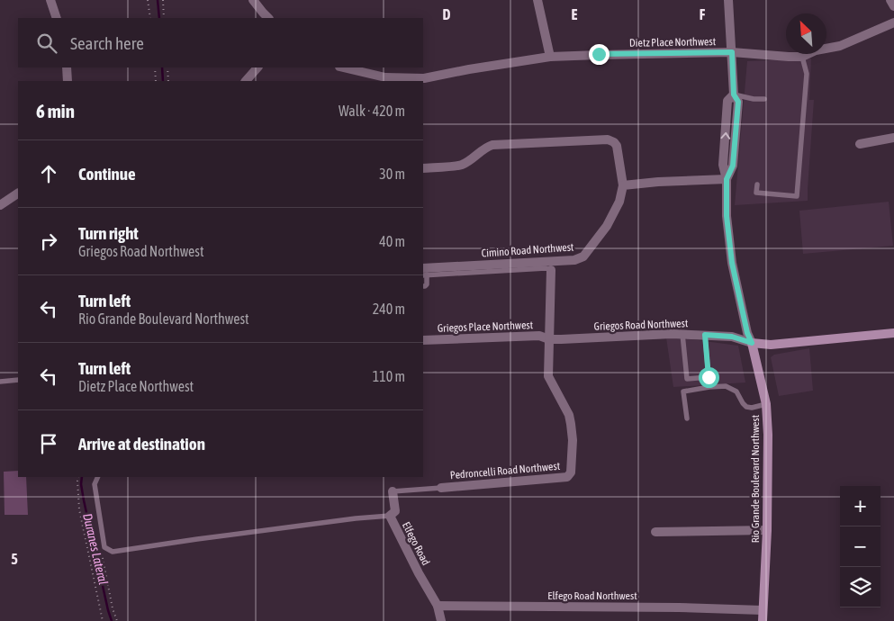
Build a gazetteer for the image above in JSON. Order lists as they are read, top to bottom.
{
  "streets": {
    "main road": ["Griegos Road Northwest", "Rio Grande Boulevard Northwest"],
    "street": [
      "Dietz Place Northwest",
      "Cimino Road Northwest",
      "Griegos Place Northwest",
      "Pedroncelli Road Northwest",
      "Elfego Road",
      "Elfego Road Northwest"
    ]
  },
  "crossings": [
    ["Dietz Place Northwest", "Rio Grande Boulevard Northwest"],
    ["Griegos Road Northwest", "Griegos Place Northwest"],
    ["Griegos Road Northwest", "Pedroncelli Road Northwest"],
    ["Griegos Road Northwest", "Rio Grande Boulevard Northwest"],
    ["Griegos Place Northwest", "Pedroncelli Road Northwest"],
    ["Pedroncelli Road Northwest", "Elfego Road"],
    ["Rio Grande Boulevard Northwest", "Elfego Road Northwest"],
    ["Elfego Road", "Elfego Road Northwest"]
  ],
  "water": ["Duranes Lateral"],
  "north": "top left",
  "page": {
    "search": "Search here",
    "heading": ["6 min", "Walk · 420 m"],
    "list": [
      ["Continue", "30 m"],
      ["Turn right", "Griegos Road Northwest", "40 m"],
      ["Turn left", "Rio Grande Boulevard Northwest", "240 m"],
      ["Turn left", "Dietz Place Northwest", "110 m"],
      "Arrive at destination"
    ],
    "map_buttons": ["+", "−"]
  },
  "grid": {
    "columns": ["D", "E", "F"],
    "rows": ["5"]
  }
}
